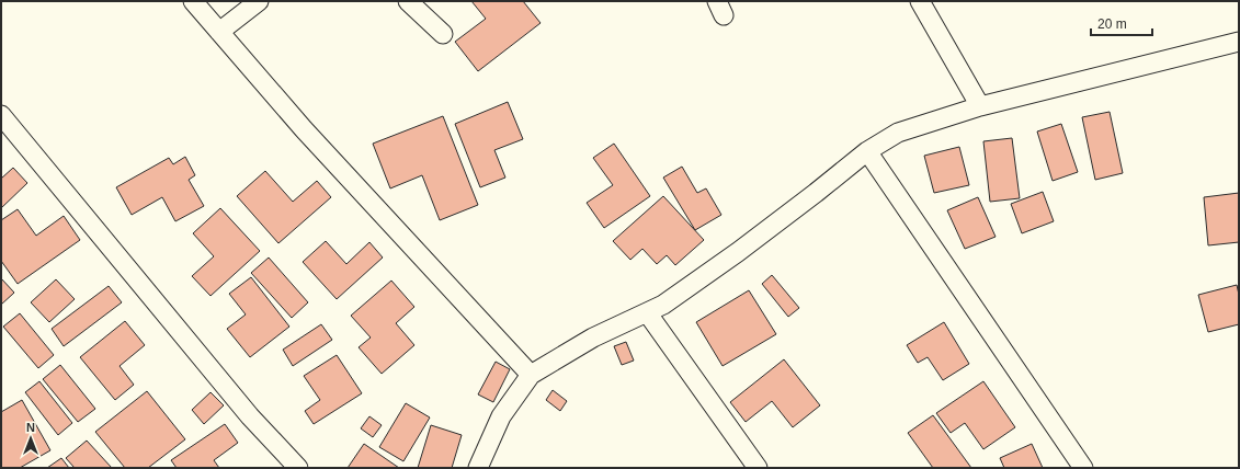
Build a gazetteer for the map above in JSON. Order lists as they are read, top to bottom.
{
  "scale_bar": "20 m",
  "north": "top"
}
